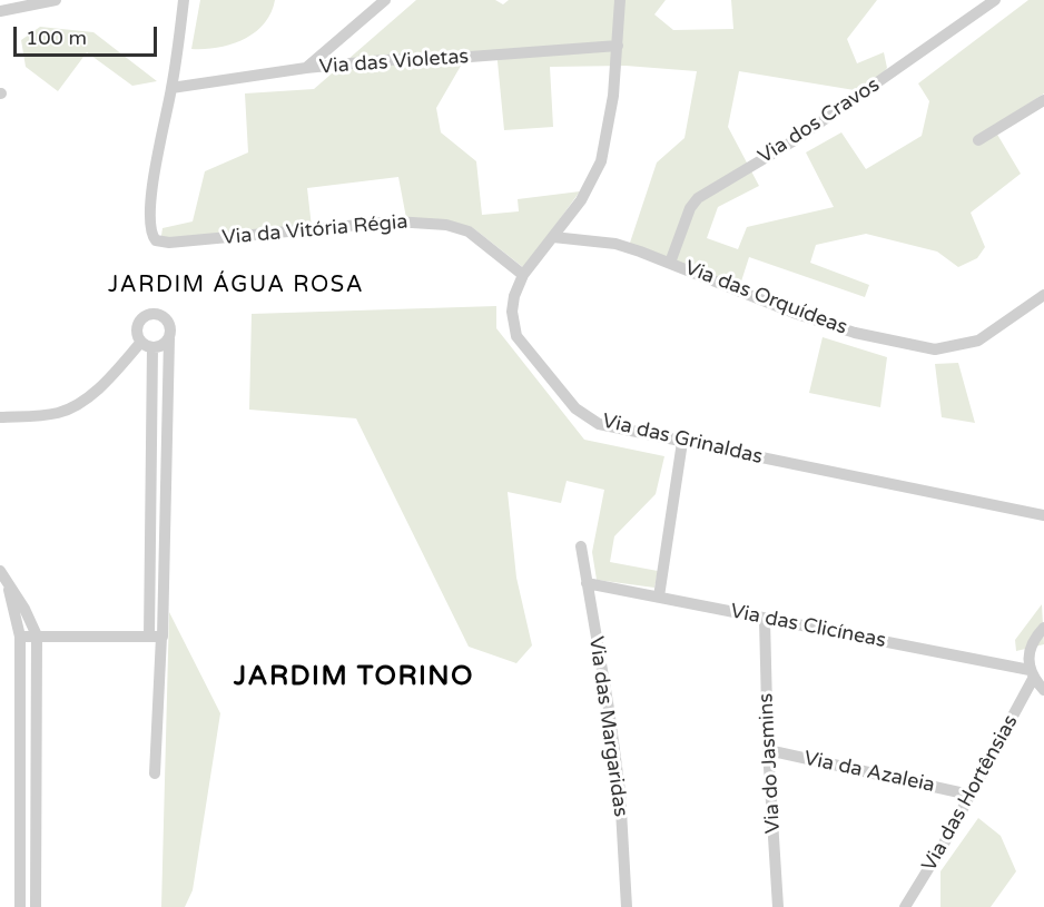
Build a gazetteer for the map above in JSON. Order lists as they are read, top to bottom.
{
  "streets": {
    "street": [
      "Via das Violetas",
      "Via dos Cravos",
      "Via da Vitória Régia",
      "Via das Orquídeas",
      "Via das Grinaldas",
      "Via das Clicíneas",
      "Via das Margaridas",
      "Via do Jasmins",
      "Via da Azaleia",
      "Via das Hortênsias"
    ]
  },
  "crossings": [
    ["Via das Violetas", "Via da Vitória Régia"],
    ["Via das Violetas", "Via das Grinaldas"],
    ["Via dos Cravos", "Via das Orquídeas"],
    ["Via da Vitória Régia", "Via das Grinaldas"],
    ["Via das Orquídeas", "Via das Grinaldas"],
    ["Via das Clicíneas", "Via das Margaridas"],
    ["Via das Clicíneas", "Via do Jasmins"],
    ["Via das Clicíneas", "Via das Hortênsias"],
    ["Via do Jasmins", "Via da Azaleia"],
    ["Via da Azaleia", "Via das Hortênsias"]
  ],
  "districts": ["JARDIM ÁGUA ROSA", "JARDIM TORINO"],
  "scale_bar": "100 m"
}
